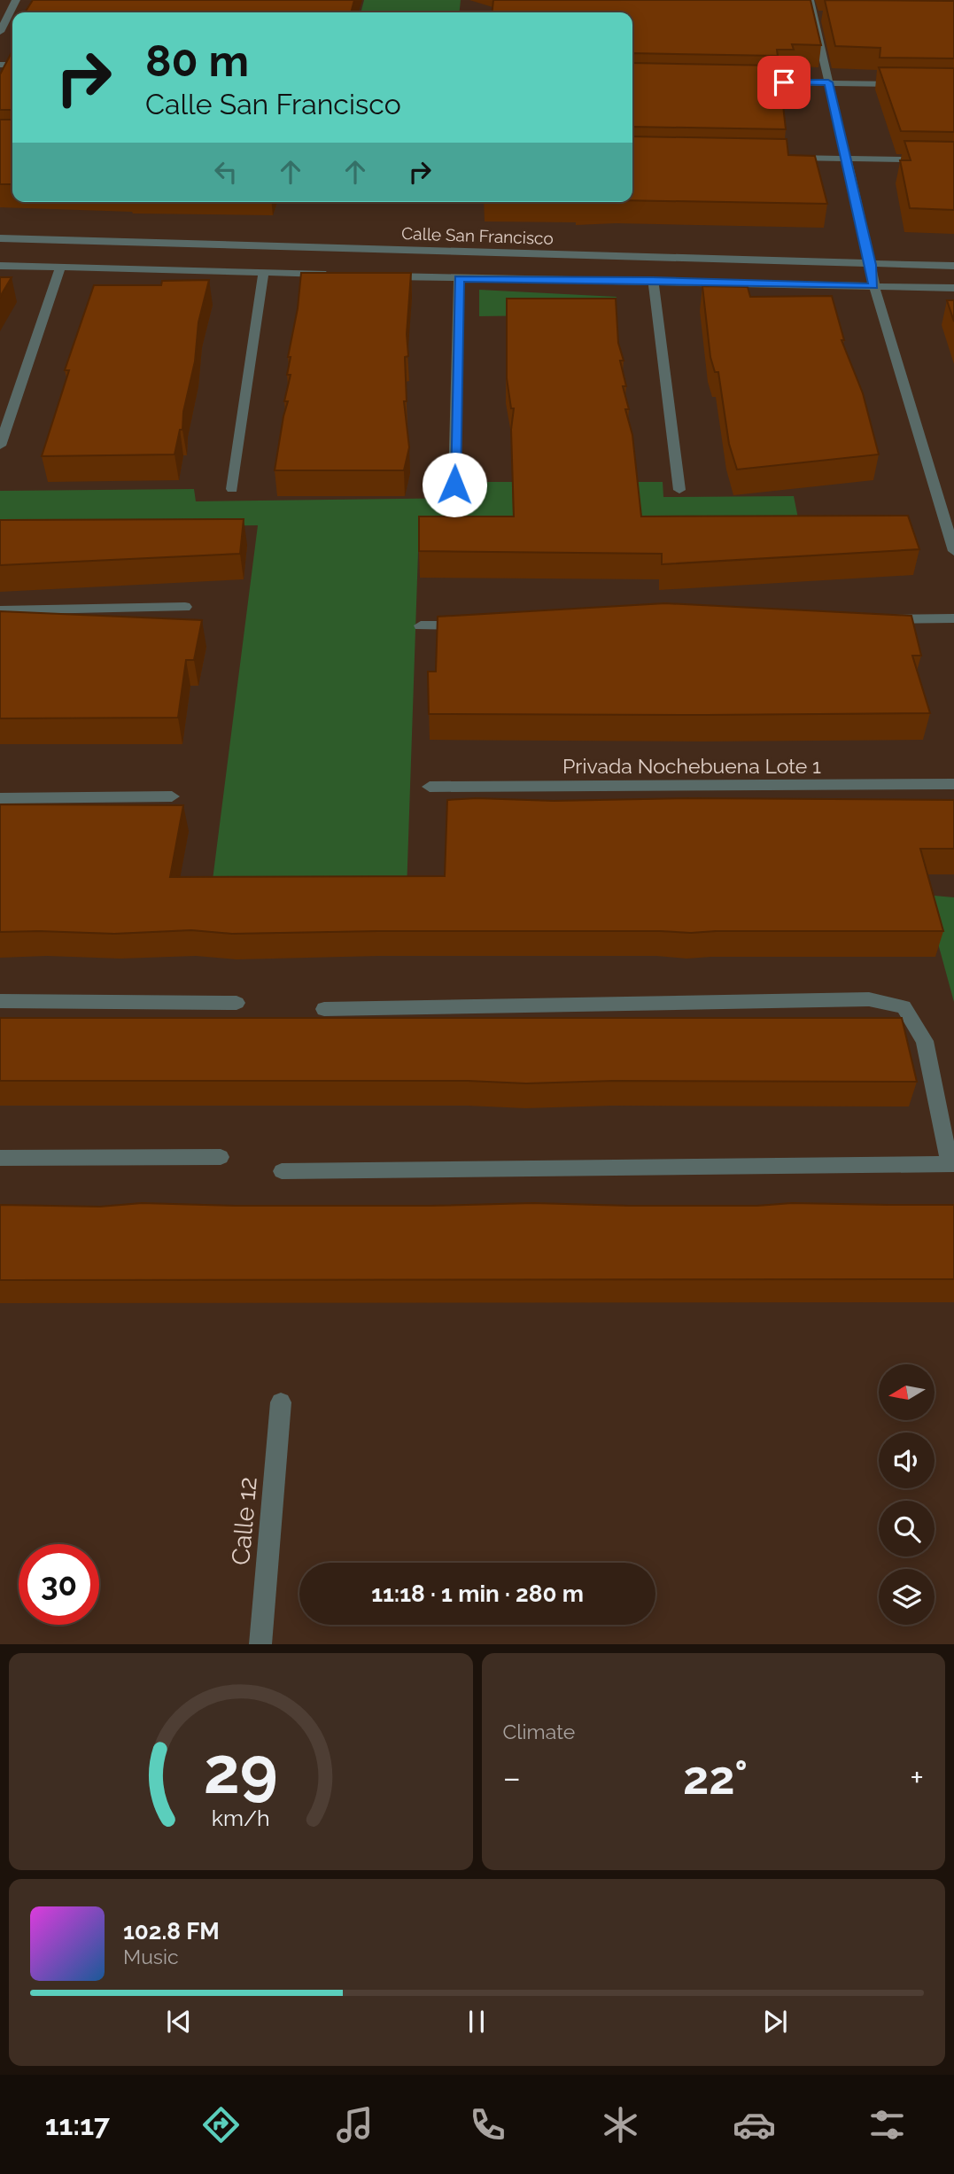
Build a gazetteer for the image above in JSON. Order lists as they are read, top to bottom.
{
  "streets": {
    "street": ["Calle San Francisco", "Privada Nochebuena Lote 1", "Calle 12"]
  },
  "north": "left",
  "page": {
    "turn": ["80 m", "Calle San Francisco"],
    "limit": "30",
    "trip": "11:18 · 1 min · 280 m",
    "tile": "Climate",
    "heat": ["−", "22°", "+"],
    "song": ["102.8 FM", "Music"],
    "tabs": "11:17",
    "gauge": ["29", "km/h"]
  }
}
